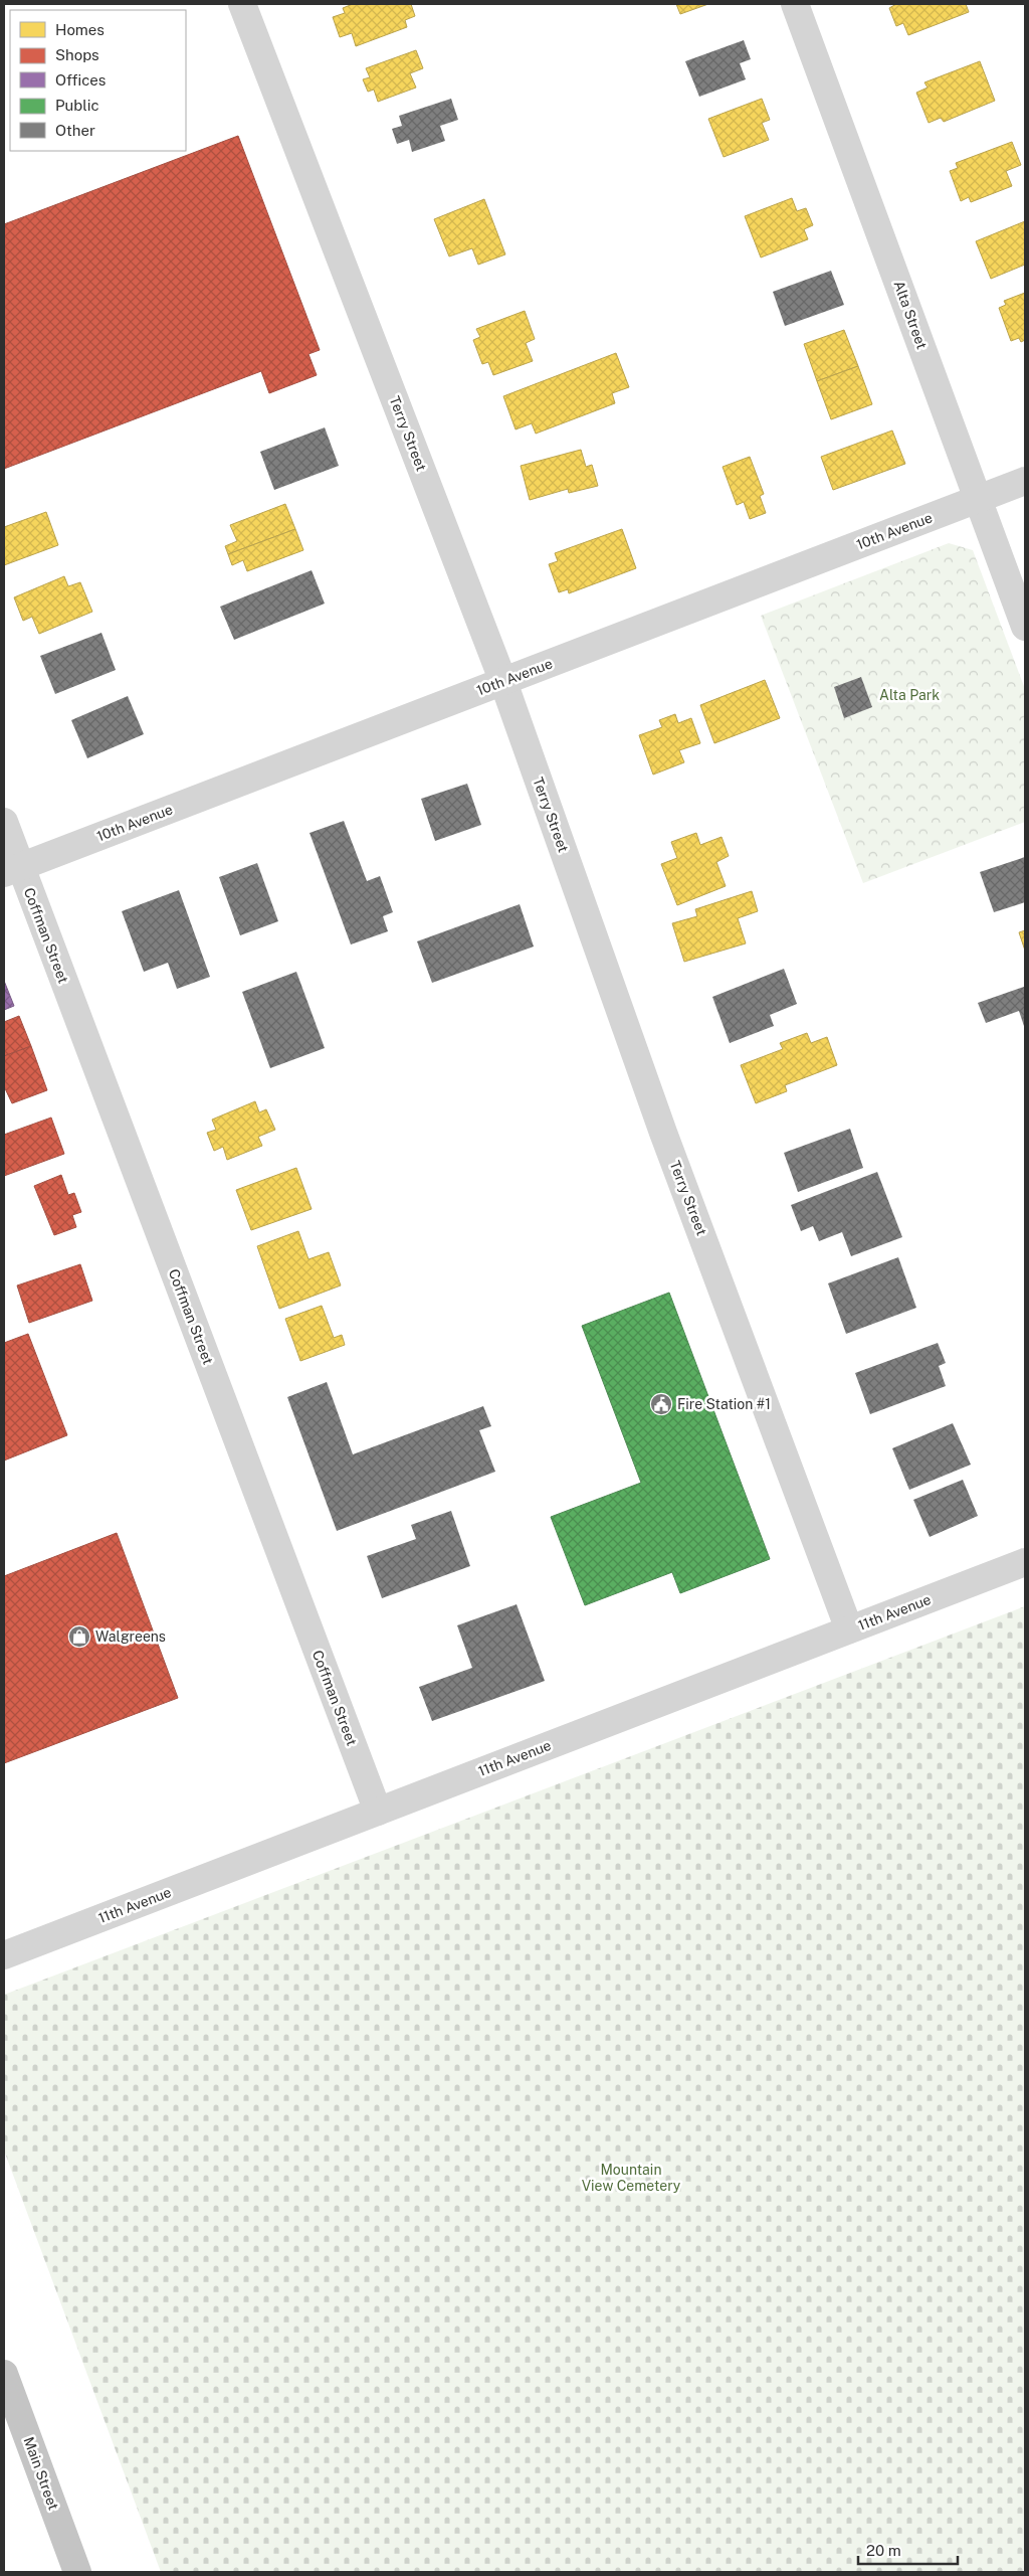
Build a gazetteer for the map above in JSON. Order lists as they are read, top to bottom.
{
  "streets": {
    "highway": ["Main Street"],
    "street": [
      "Alta Street",
      "Terry Street",
      "10th Avenue",
      "Coffman Street",
      "11th Avenue"
    ]
  },
  "crossings": [
    ["Alta Street", "10th Avenue"],
    ["Terry Street", "10th Avenue"],
    ["Terry Street", "11th Avenue"],
    ["10th Avenue", "Coffman Street"],
    ["Coffman Street", "11th Avenue"]
  ],
  "parks": ["Alta Park", "Mountain View Cemetery"],
  "places": {
    "public building": ["Fire Station #1"],
    "shop": ["Walgreens"]
  },
  "legend": [
    "Homes",
    "Shops",
    "Offices",
    "Public",
    "Other"
  ],
  "scale_bar": "20 m"
}
